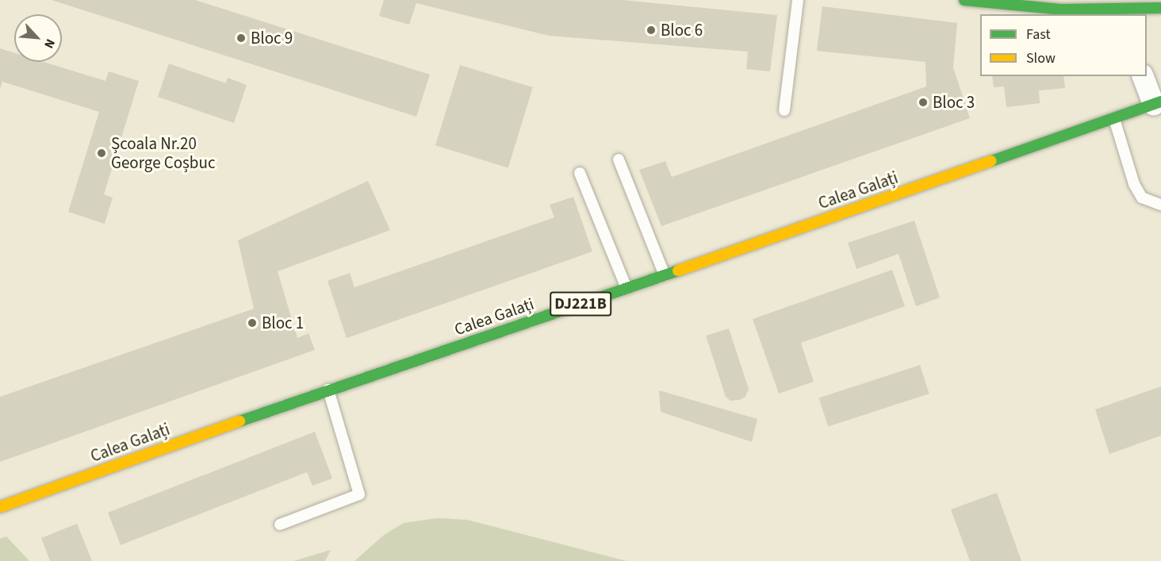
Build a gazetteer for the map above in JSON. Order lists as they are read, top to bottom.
{
  "streets": {
    "main road": ["Calea Galați", "DJ221B"]
  },
  "places": [
    "Bloc 6",
    "Bloc 9",
    "Bloc 3",
    "Școala Nr.20 George Coșbuc",
    "Bloc 1"
  ],
  "legend": ["Fast", "Slow"],
  "north": "bottom right"
}
